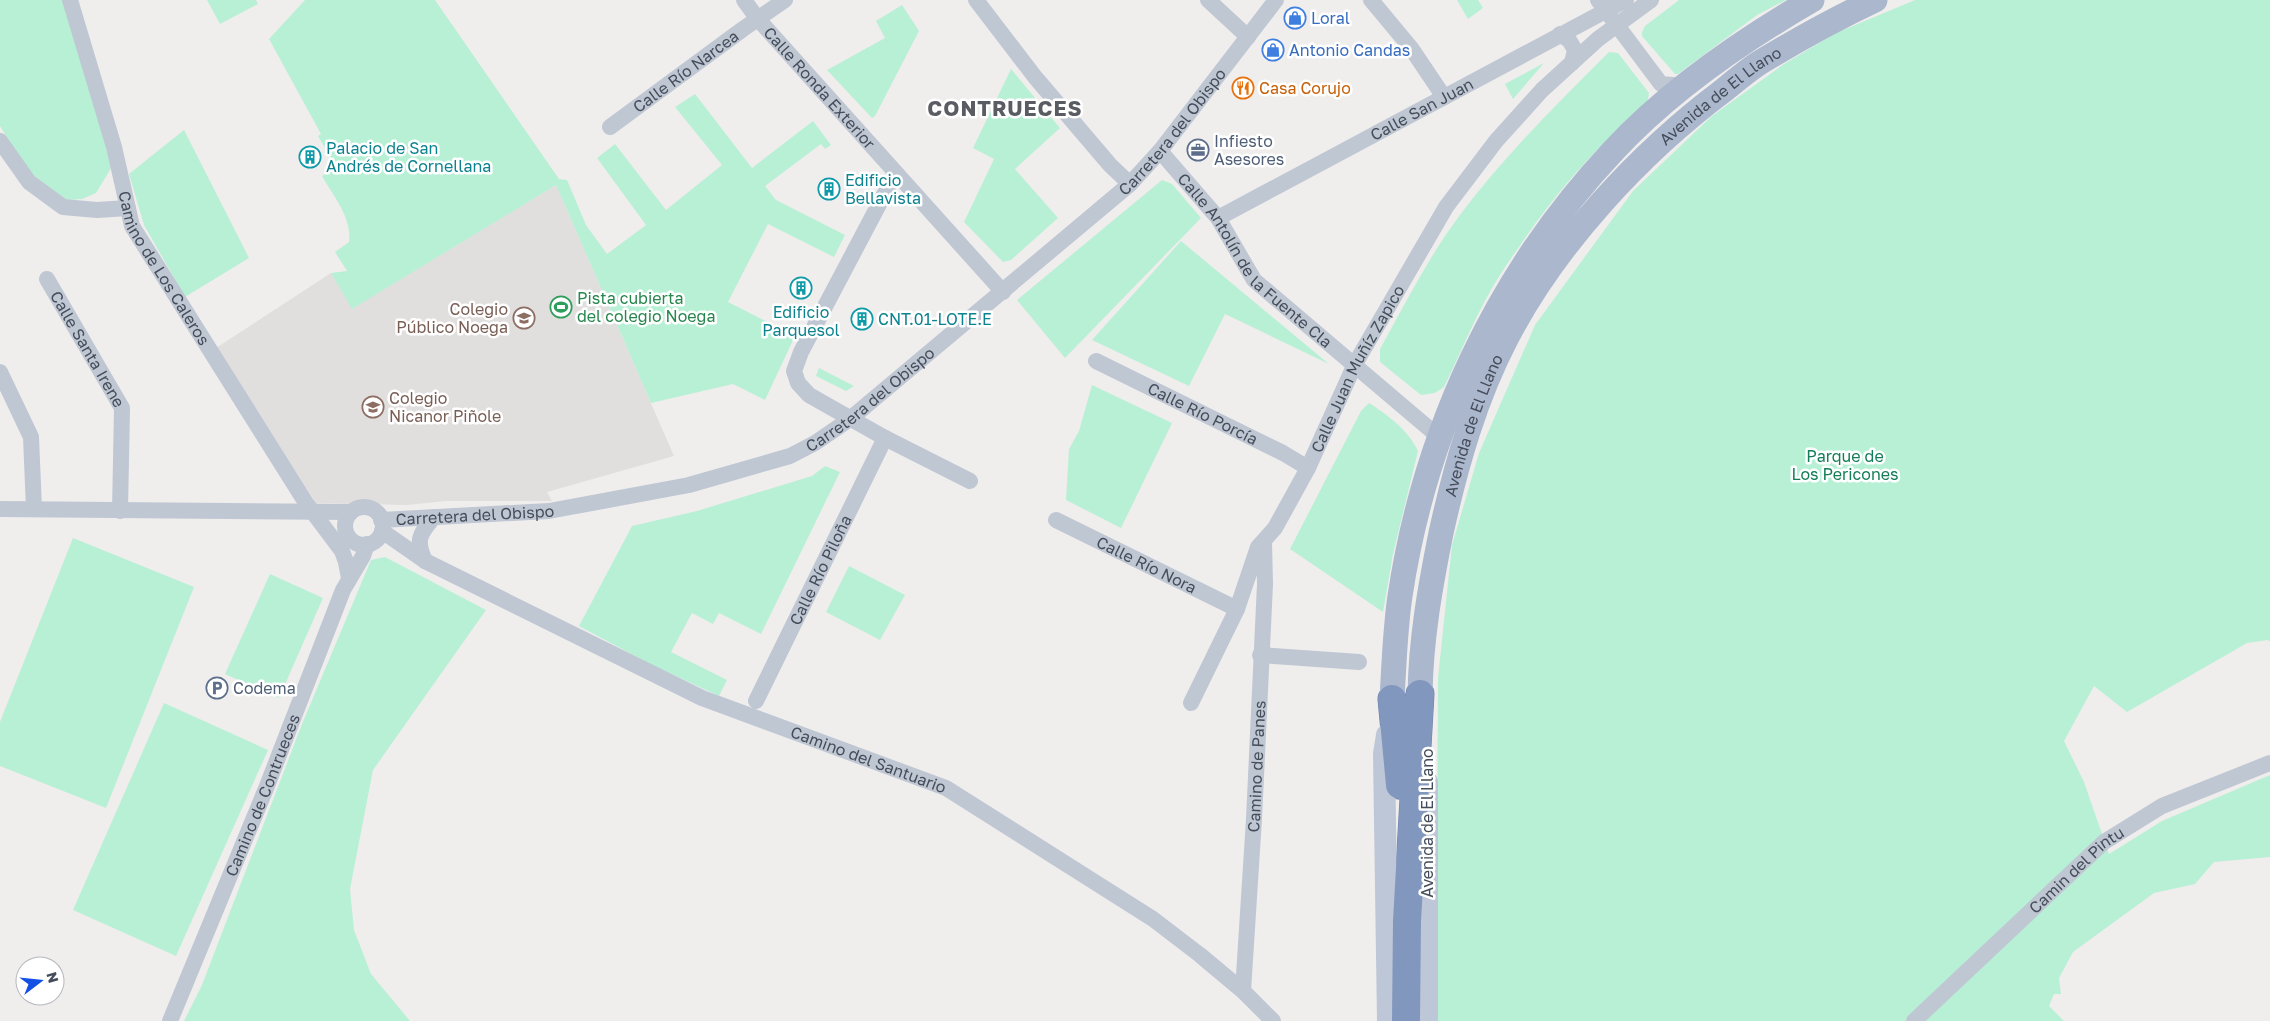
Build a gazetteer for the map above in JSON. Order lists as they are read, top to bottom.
{
  "streets": {
    "main road": ["Avenida de El Llano"],
    "street": [
      "Calle Río Narcea",
      "Calle Ronda Exterior",
      "Calle San Juan",
      "Carretera del Obispo",
      "Calle Antolín de la Fuente Cla",
      "Camino de Los Caleros",
      "Calle Santa Irene",
      "Calle Juan Muñíz Zapico",
      "Calle Río Porcía",
      "Calle Río Nora",
      "Calle Río Piloña",
      "Camino del Santuario",
      "Camino de Panes",
      "Camino de Contrueces",
      "Camin del Pintu"
    ]
  },
  "crossings": [
    ["Calle Río Narcea", "Calle Ronda Exterior"],
    ["Calle Ronda Exterior", "Carretera del Obispo"],
    ["Avenida de El Llano", "Calle Antolín de la Fuente Cla"],
    ["Calle San Juan", "Calle Antolín de la Fuente Cla"],
    ["Carretera del Obispo", "Calle Antolín de la Fuente Cla"],
    ["Carretera del Obispo", "Camino del Santuario"],
    ["Carretera del Obispo", "Camino de Contrueces"],
    ["Calle Antolín de la Fuente Cla", "Calle Juan Muñíz Zapico"],
    ["Calle Juan Muñíz Zapico", "Calle Río Porcía"],
    ["Calle Juan Muñíz Zapico", "Calle Río Nora"],
    ["Calle Juan Muñíz Zapico", "Camino de Panes"],
    ["Camino del Santuario", "Camino de Panes"],
    ["Camino del Santuario", "Camino de Contrueces"]
  ],
  "districts": ["CONTRUECES"],
  "parks": ["Parque de Los Pericones"],
  "places": {
    "shop": ["Loral", "Antonio Candas"],
    "restaurant": ["Casa Corujo"],
    "office": ["Infiesto Asesores"],
    "building": [
      "Palacio de San Andrés de Cornellana",
      "Edificio Bellavista",
      "Edificio Parquesol",
      "CNT.01-LOTE.E"
    ],
    "sports": ["Pista cubierta del colegio Noega"],
    "school or university": ["Colegio Público Noega", "Colegio Nicanor Piñole"],
    "parking": ["Codema"]
  },
  "north": "right"
}
